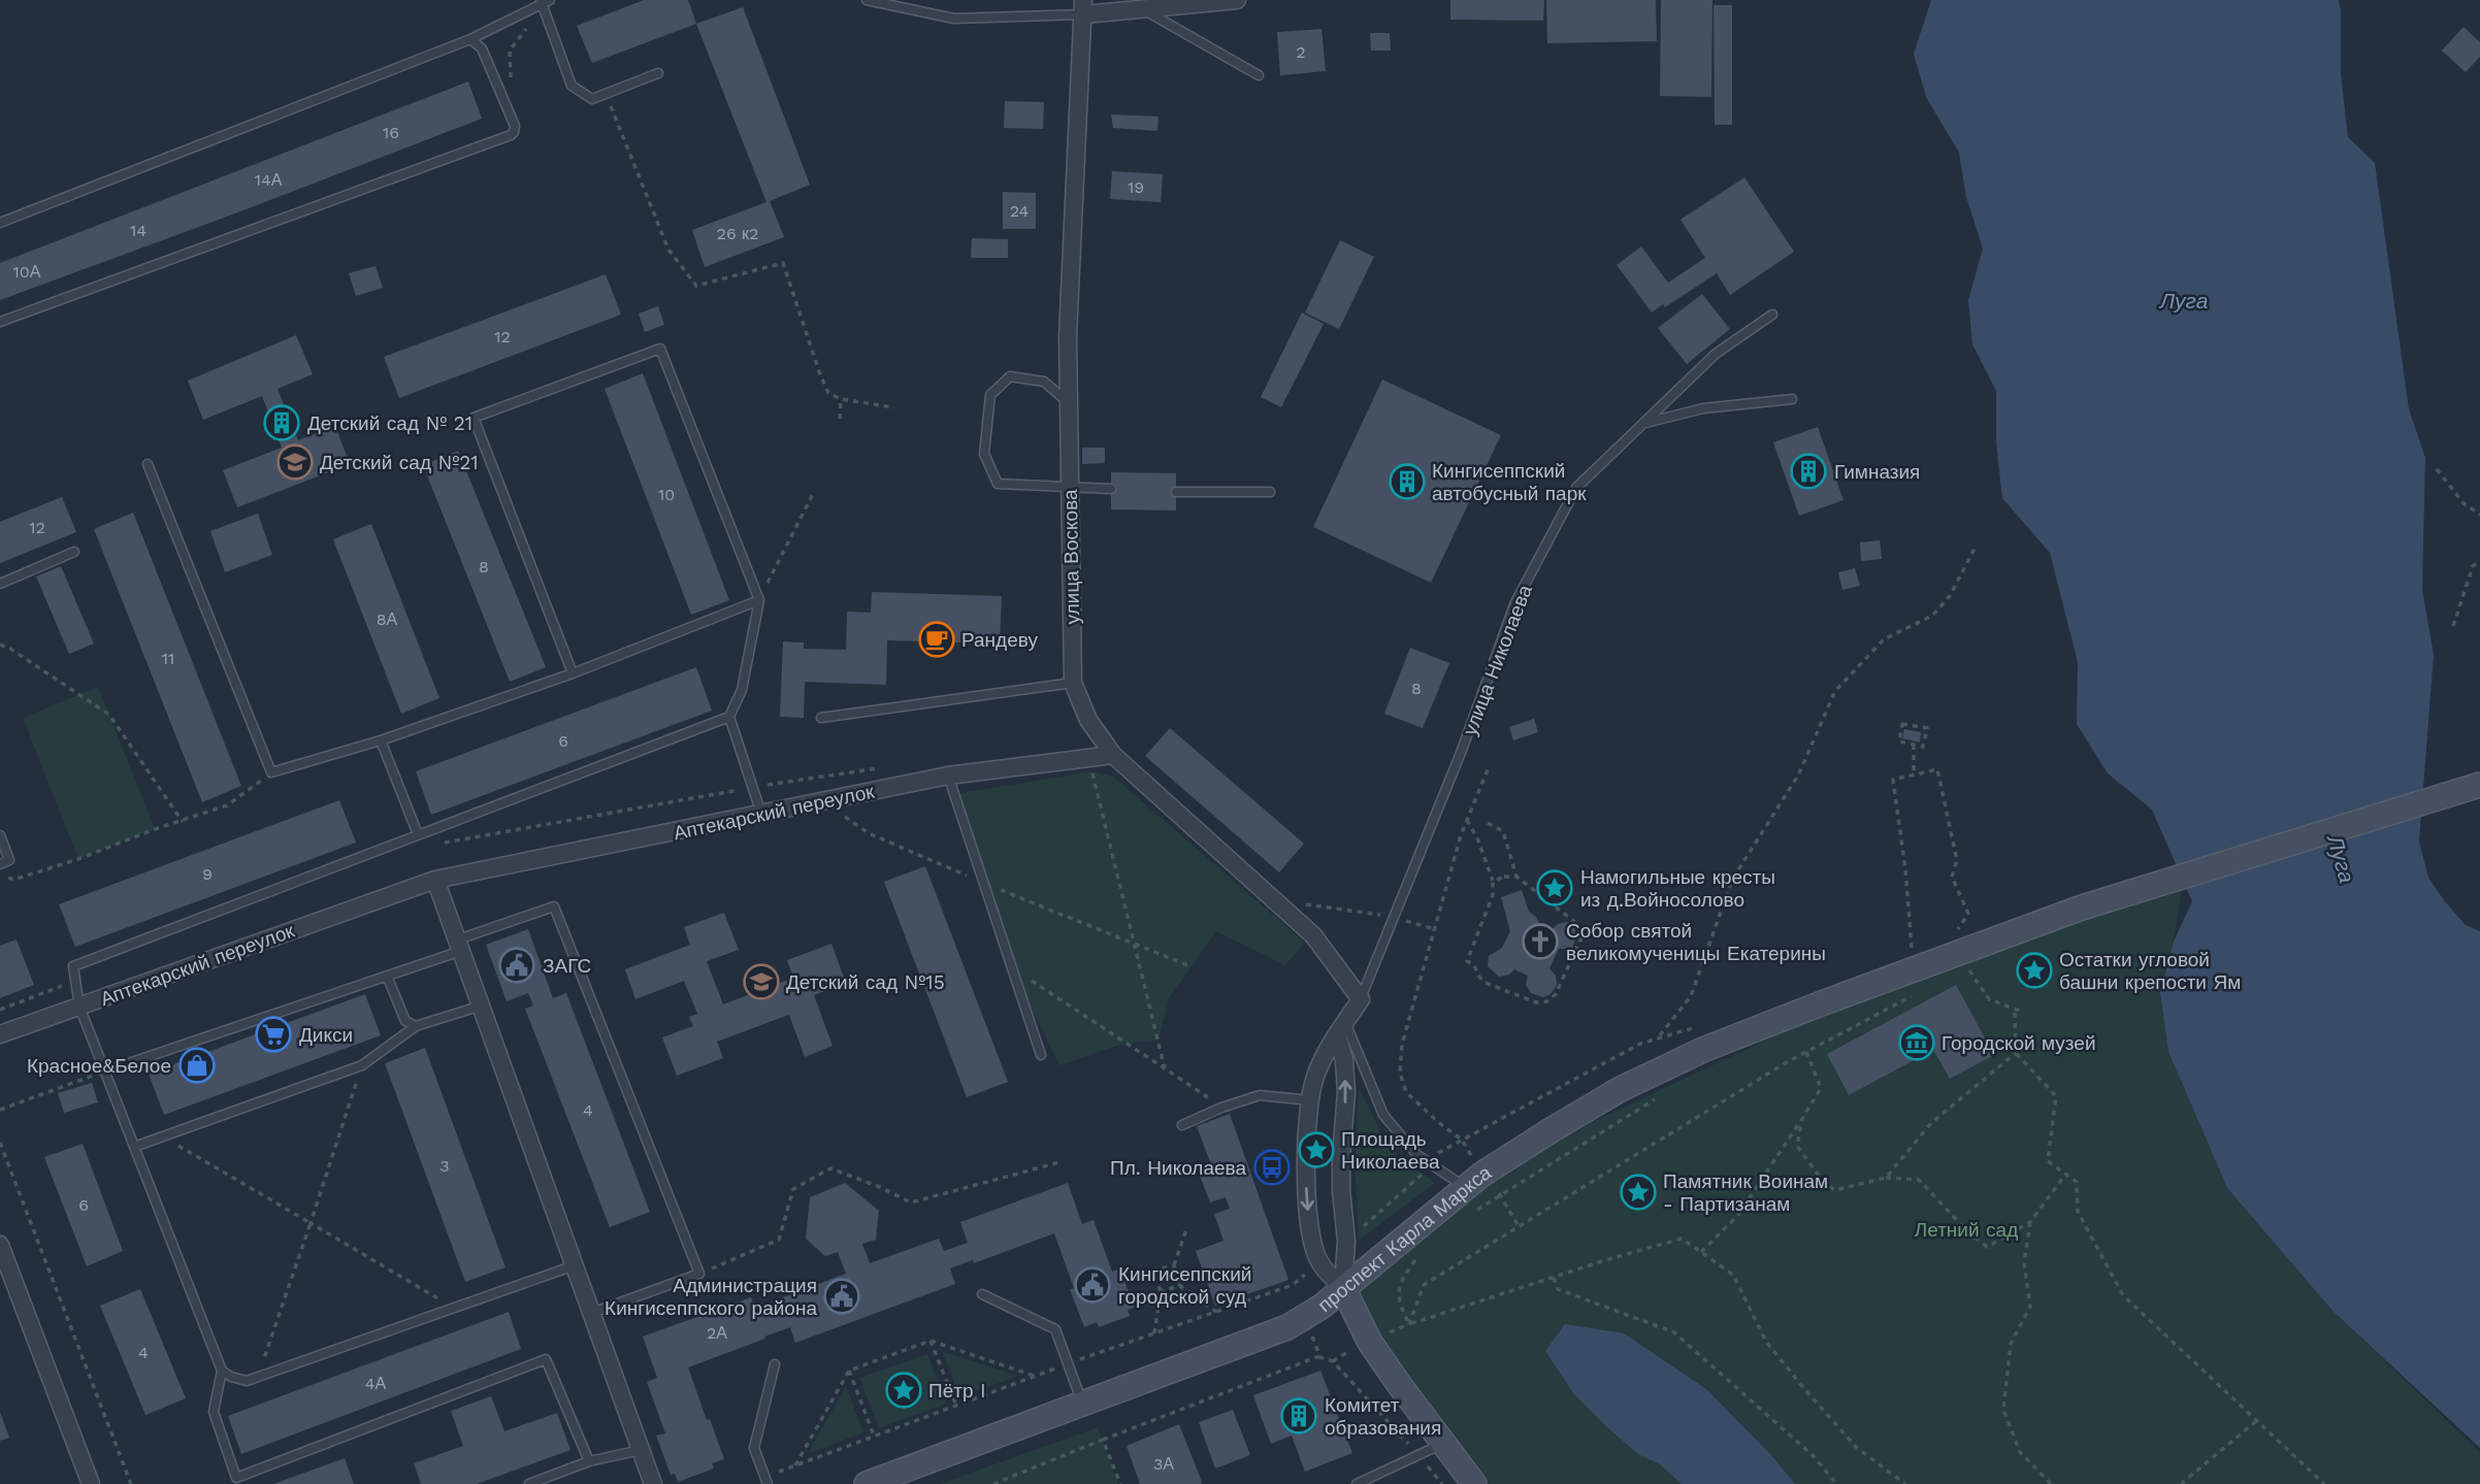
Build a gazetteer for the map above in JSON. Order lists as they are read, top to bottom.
{
  "streets": {
    "main road": ["проспект Карла Маркса"],
    "street": ["улица Воскова", "Аптекарский переулок"],
    "lane": ["улица Николаева"]
  },
  "crossings": [
    ["улица Воскова", "улица Николаева"],
    ["улица Воскова", "Аптекарский переулок"]
  ],
  "water": ["Луга"],
  "parks": ["Летний сад"],
  "places": {
    "building": [
      "Детский сад № 21",
      "Гимназия",
      "Кингисеппский автобусный парк",
      "Комитет образования"
    ],
    "school or university": ["Детский сад №21", "Детский сад №15"],
    "cafe": ["Рандеву"],
    "place": [
      "Намогильные кресты из д.Войносолово",
      "Остатки угловой башни крепости Ям",
      "Площадь Николаева",
      "Памятник Воинам - Партизанам",
      "Пётр I"
    ],
    "church": ["Собор святой великомученицы Екатерины"],
    "public building": ["ЗАГС", "Кингисеппский городской суд", "Администрация Кингисеппского района"],
    "supermarket": ["Дикси"],
    "museum": ["Городской музей"],
    "shop": ["Красное&Белое"],
    "bus stop": ["Пл. Николаева"]
  },
  "house_numbers": [
    "2",
    "16",
    "14А",
    "19",
    "24",
    "14",
    "26 к2",
    "10А",
    "12",
    "10",
    "12",
    "8",
    "8А",
    "11",
    "8",
    "6",
    "9",
    "4",
    "3",
    "6",
    "2А",
    "4",
    "4А",
    "3А"
  ]
}
